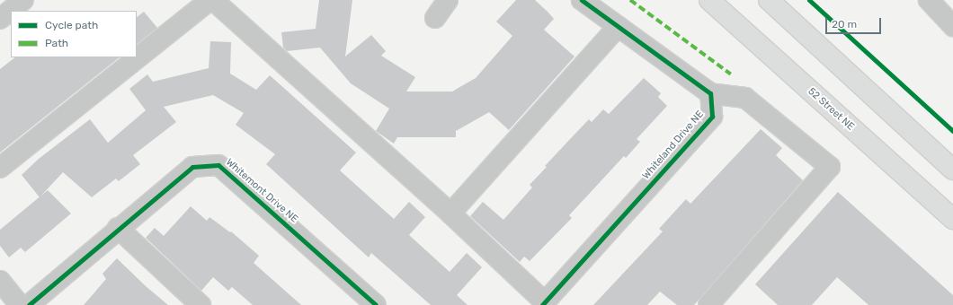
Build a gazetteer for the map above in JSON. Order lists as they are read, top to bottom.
{
  "streets": {
    "main road": ["52 Street NE"],
    "street": ["Whiteland Drive NE", "Whitemont Drive NE"]
  },
  "legend": ["Cycle path", "Path"],
  "scale_bar": "20 m"
}
